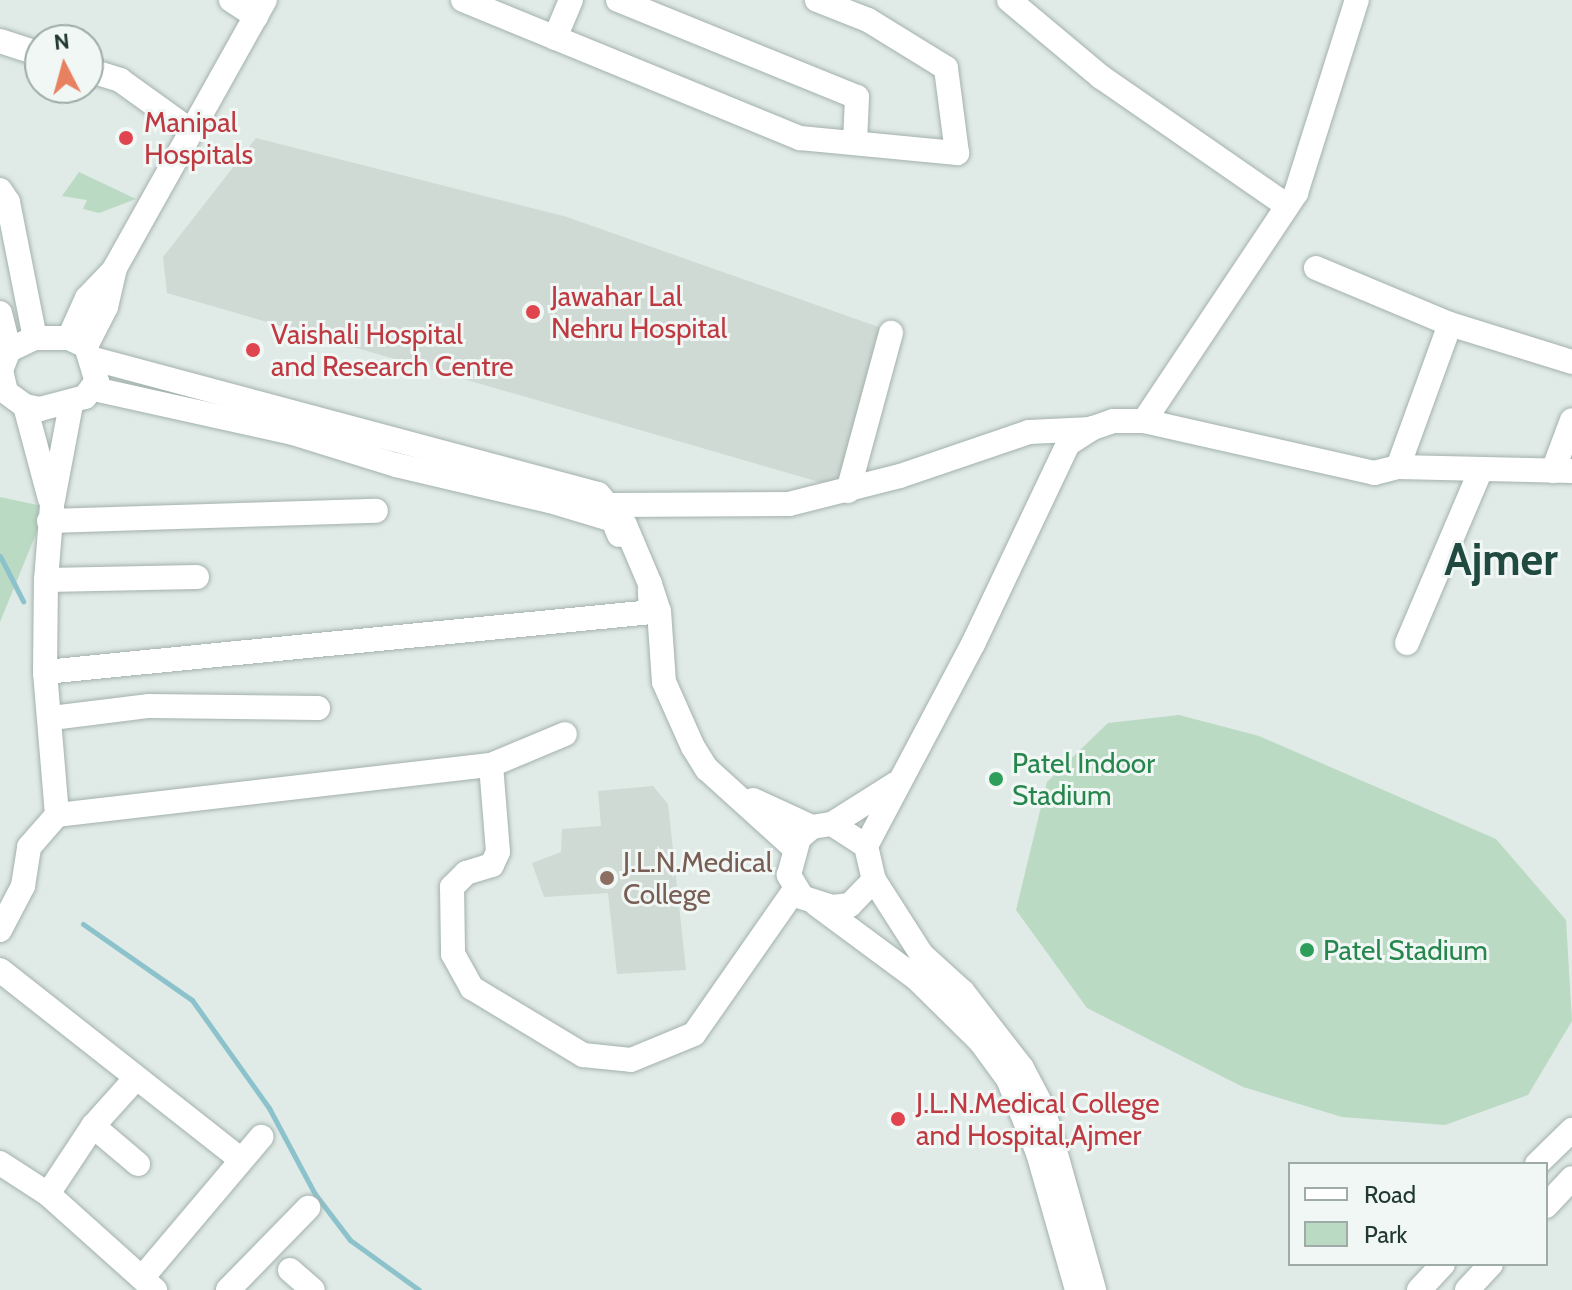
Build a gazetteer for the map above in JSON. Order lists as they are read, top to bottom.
{
  "districts": ["Ajmer"],
  "places": [
    "Manipal Hospitals",
    "Jawahar Lal Nehru Hospital",
    "Vaishali Hospital and Research Centre",
    "Patel Indoor Stadium",
    "J.L.N.Medical College",
    "Patel Stadium",
    "J.L.N.Medical College and Hospital,Ajmer"
  ],
  "legend": ["Road", "Park"],
  "north": "top"
}
